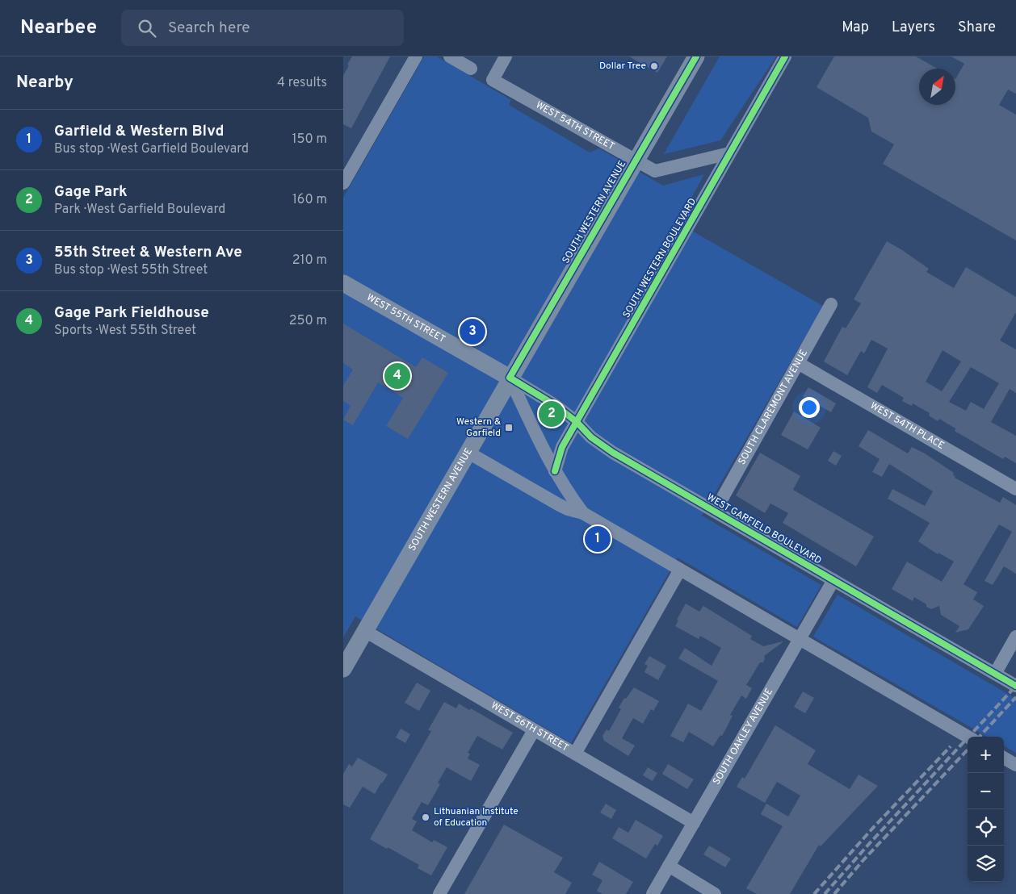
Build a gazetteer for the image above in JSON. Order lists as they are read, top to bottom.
{
  "streets": {
    "main road": ["SOUTH WESTERN AVENUE", "WEST 55TH STREET"],
    "street": [
      "WEST 54TH STREET",
      "SOUTH WESTERN BOULEVARD",
      "SOUTH CLAREMONT AVENUE",
      "WEST 54TH PLACE",
      "WEST GARFIELD BOULEVARD",
      "WEST 56TH STREET",
      "SOUTH OAKLEY AVENUE"
    ]
  },
  "crossings": [
    ["WEST 54TH STREET", "SOUTH WESTERN AVENUE"],
    ["WEST 54TH STREET", "SOUTH WESTERN BOULEVARD"],
    ["SOUTH WESTERN AVENUE", "WEST 55TH STREET"],
    ["SOUTH WESTERN AVENUE", "WEST GARFIELD BOULEVARD"],
    ["SOUTH WESTERN AVENUE", "WEST 56TH STREET"],
    ["SOUTH WESTERN BOULEVARD", "WEST GARFIELD BOULEVARD"],
    ["WEST 55TH STREET", "WEST GARFIELD BOULEVARD"],
    ["SOUTH CLAREMONT AVENUE", "WEST 54TH PLACE"],
    ["SOUTH CLAREMONT AVENUE", "WEST GARFIELD BOULEVARD"],
    ["WEST GARFIELD BOULEVARD", "SOUTH OAKLEY AVENUE"],
    ["WEST 56TH STREET", "SOUTH OAKLEY AVENUE"]
  ],
  "places": {
    "other": ["Dollar Tree", "Lithuanian Institute of Education"],
    "transit": ["Western & Garfield"]
  },
  "north": "top right",
  "page": {
    "header": "Nearbee",
    "search": "Search here",
    "nav": ["Map", "Layers", "Share"],
    "heading": ["Nearby", "4 results"],
    "list": [
      {
        "mark": "1",
        "name": "Garfield & Western Blvd",
        "note": "Bus stop · West Garfield Boulevard",
        "value": "150 m"
      },
      {
        "mark": "2",
        "name": "Gage Park",
        "note": "Park · West Garfield Boulevard",
        "value": "160 m"
      },
      {
        "mark": "3",
        "name": "55th Street & Western Ave",
        "note": "Bus stop · West 55th Street",
        "value": "210 m"
      },
      {
        "mark": "4",
        "name": "Gage Park Fieldhouse",
        "note": "Sports · West 55th Street",
        "value": "250 m"
      }
    ],
    "pins": [
      "3",
      "4",
      "2",
      "1"
    ],
    "map_buttons": ["+", "−"]
  }
}
